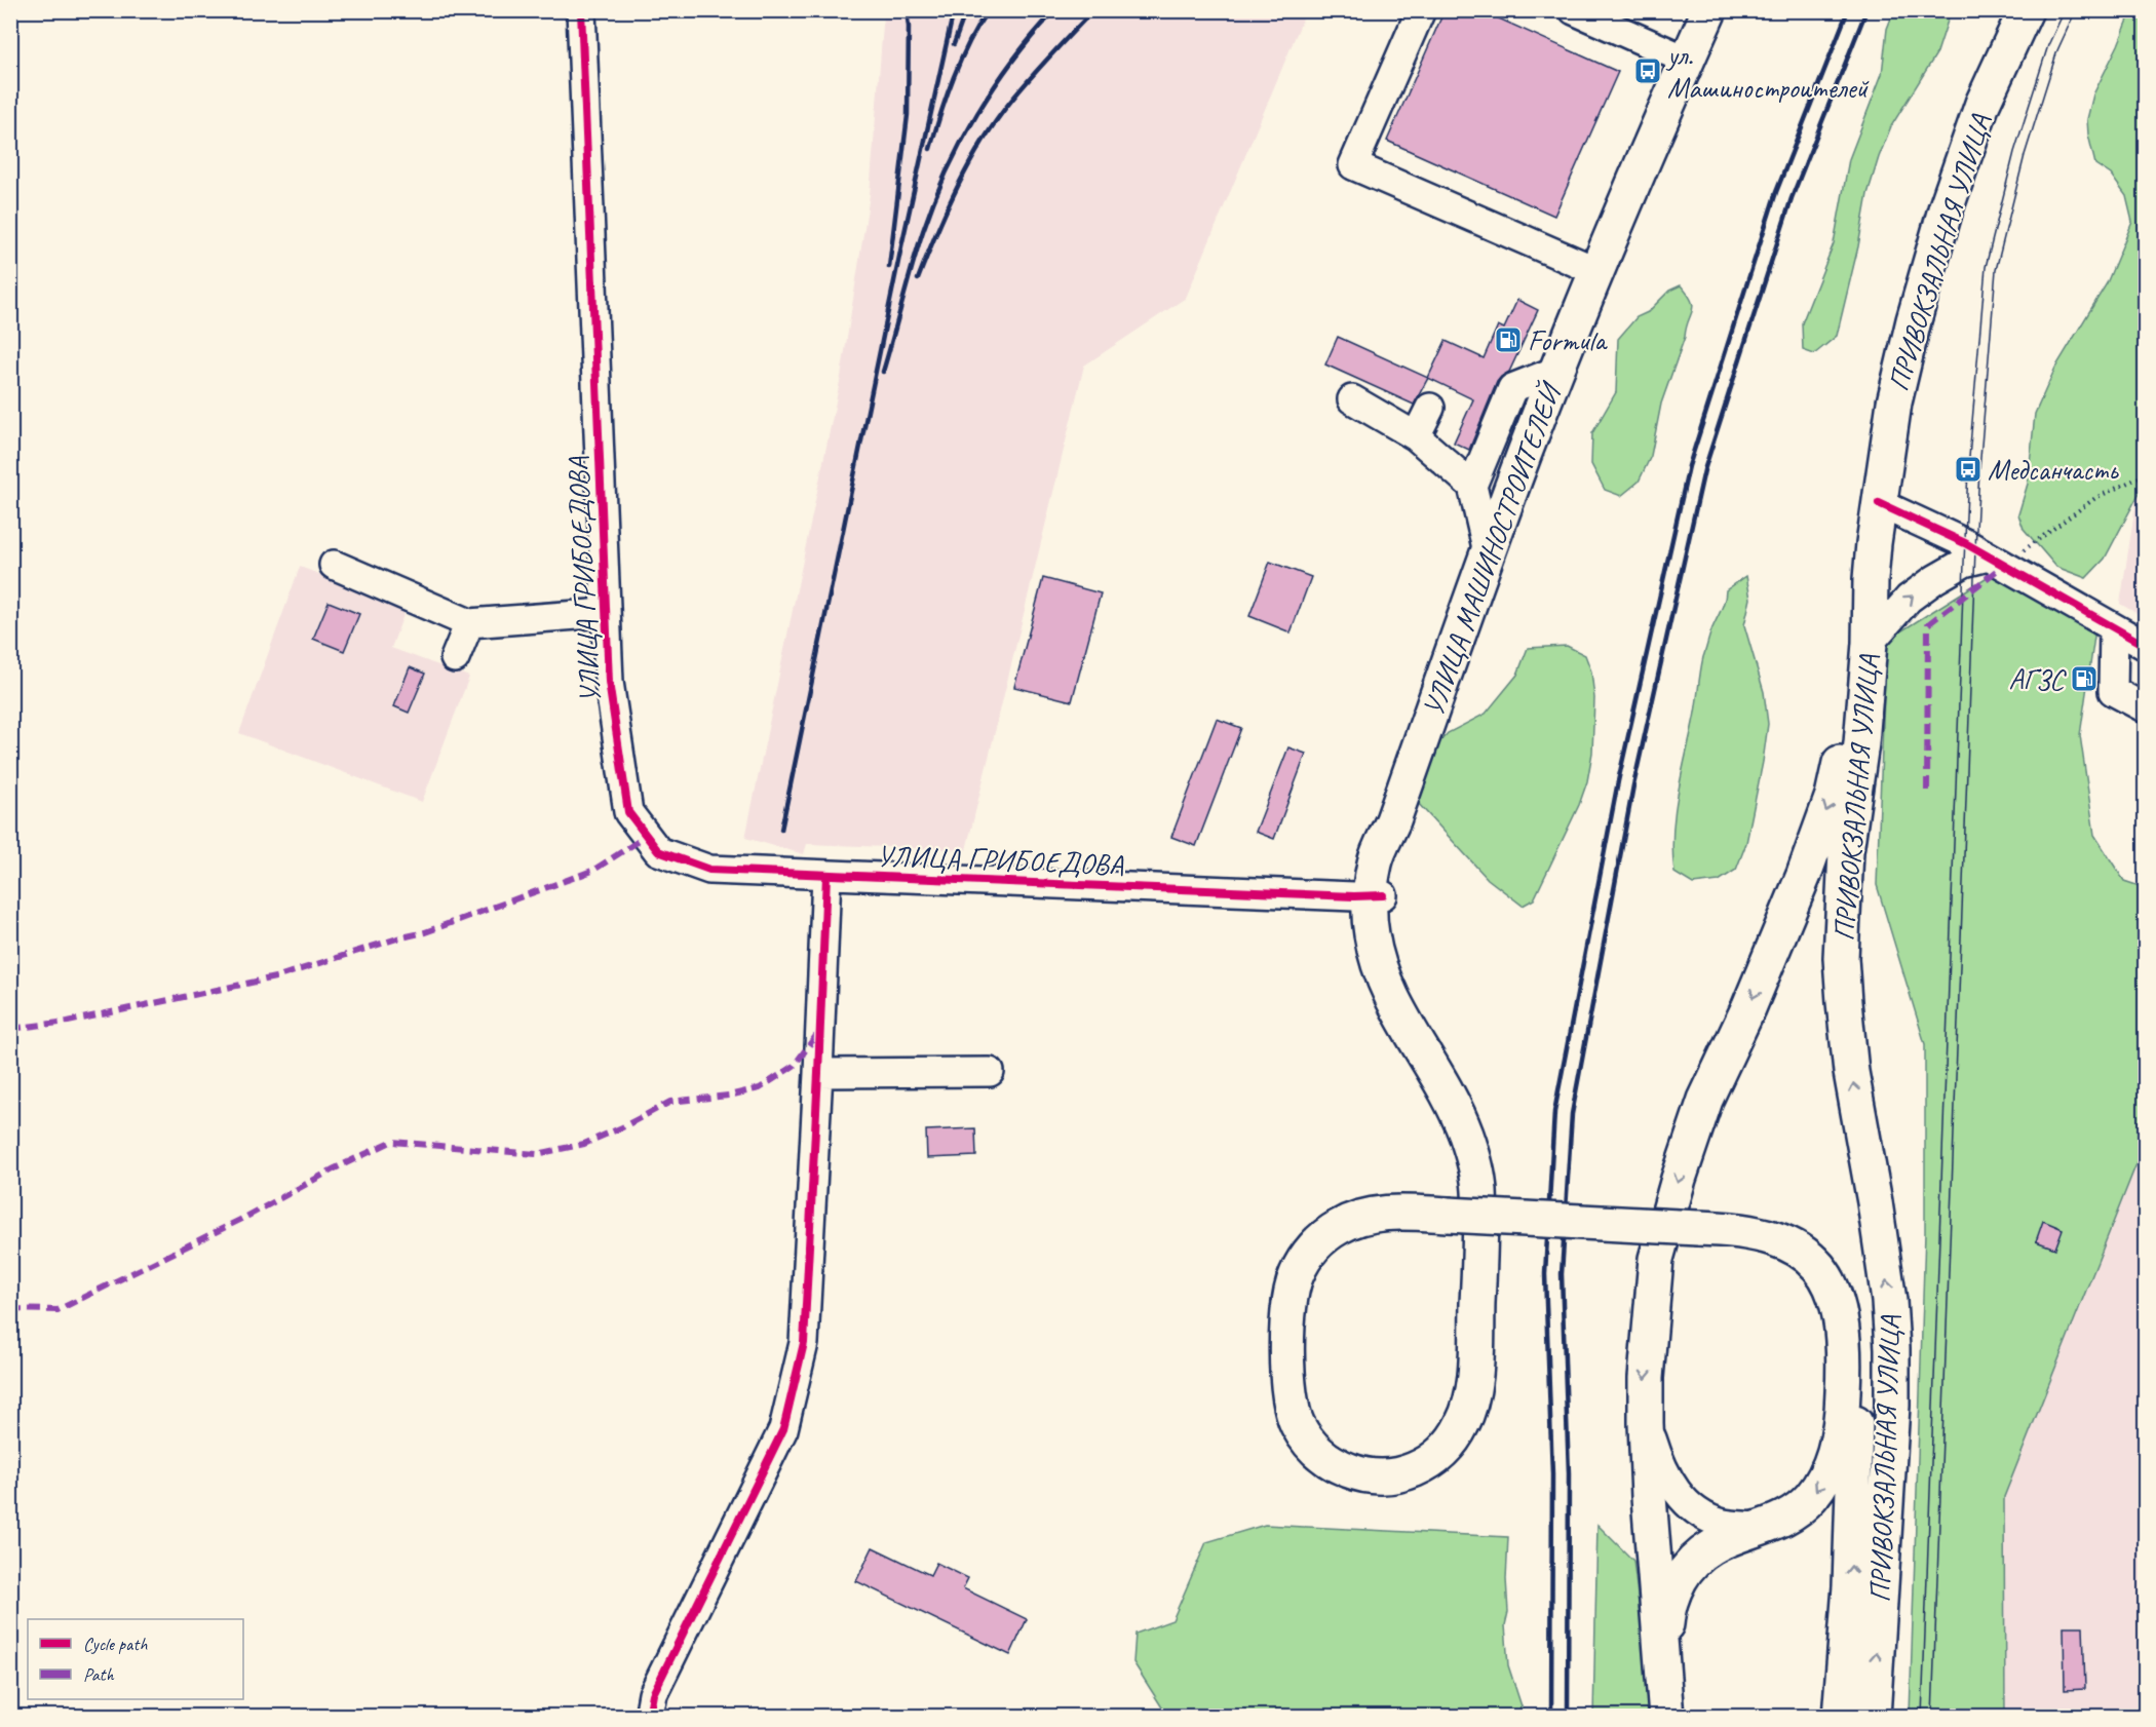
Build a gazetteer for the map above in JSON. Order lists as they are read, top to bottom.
{
  "streets": {
    "main road": ["ПРИВОКЗАЛЬНАЯ УЛИЦА", "УЛИЦА МАШИНОСТРОИТЕЛЕЙ"],
    "street": ["УЛИЦА ГРИБОЕДОВА"]
  },
  "crossings": [
    ["УЛИЦА МАШИНОСТРОИТЕЛЕЙ", "УЛИЦА ГРИБОЕДОВА"]
  ],
  "places": {
    "bus stop": ["ул. Машиностроителей", "Медсанчасть"],
    "fuel station": ["Formula", "АГЗС"]
  },
  "legend": ["Cycle path", "Path"]
}
